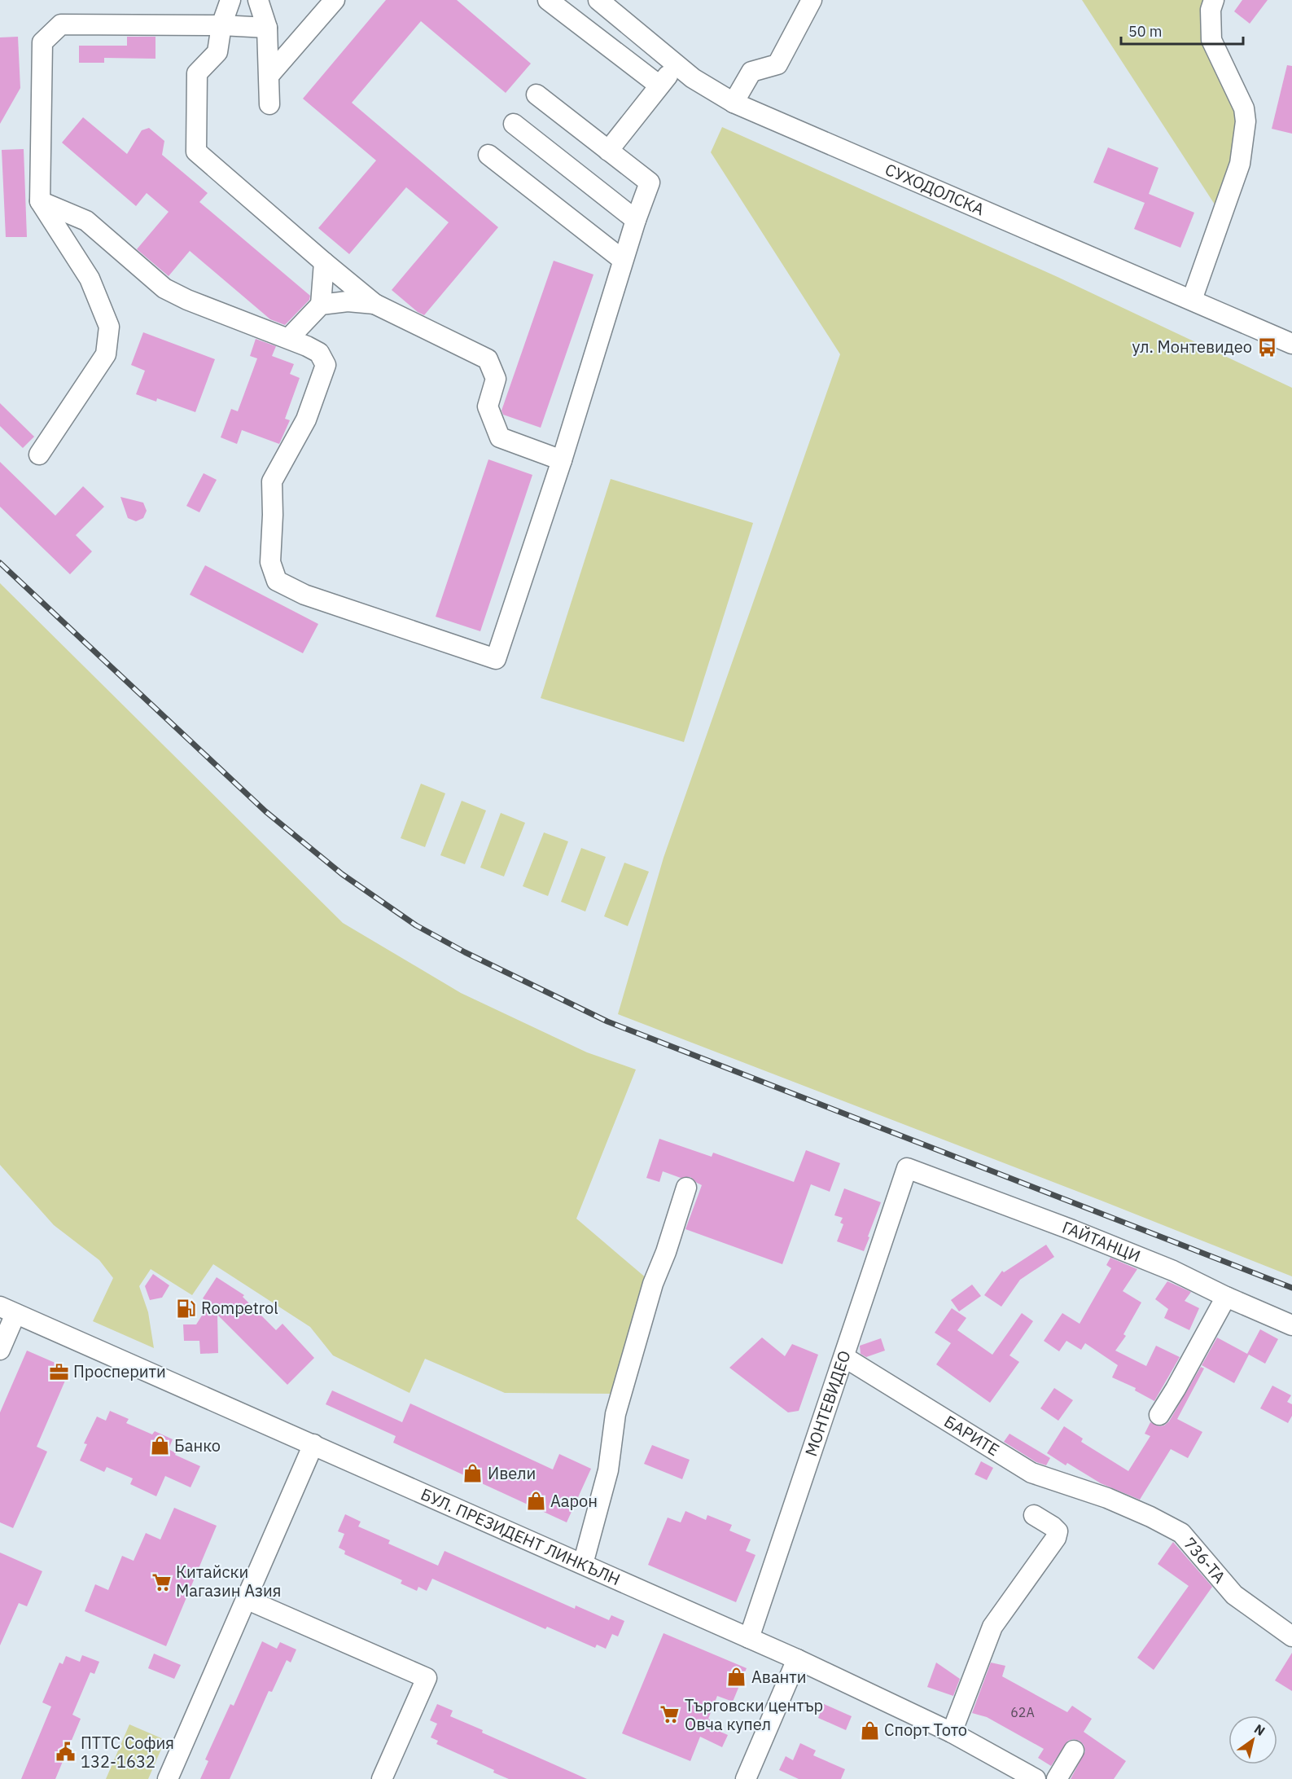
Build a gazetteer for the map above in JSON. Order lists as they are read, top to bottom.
{
  "streets": {
    "street": [
      "СУХОДОЛСКА",
      "ГАЙТАНЦИ",
      "МОНТЕВИДЕО",
      "БАРИТЕ",
      "БУЛ. ПРЕЗИДЕНТ ЛИНКЪЛН",
      "736-ТА"
    ]
  },
  "crossings": [
    ["ГАЙТАНЦИ", "МОНТЕВИДЕО"],
    ["МОНТЕВИДЕО", "БАРИТЕ"],
    ["МОНТЕВИДЕО", "БУЛ. ПРЕЗИДЕНТ ЛИНКЪЛН"],
    ["БАРИТЕ", "736-ТА"]
  ],
  "places": {
    "bus stop": ["ул. Монтевидео"],
    "fuel station": ["Rompetrol"],
    "office": ["Просперити"],
    "shop": [
      "Банко",
      "Ивели",
      "Аарон",
      "Аванти",
      "Спорт Тото"
    ],
    "supermarket": ["Китайски Магазин Азия", "Търговски център Овча купел"],
    "public building": ["ПТТС София 132-1632"]
  },
  "house_numbers": ["62A"],
  "scale_bar": "50 m",
  "north": "top right"
}
